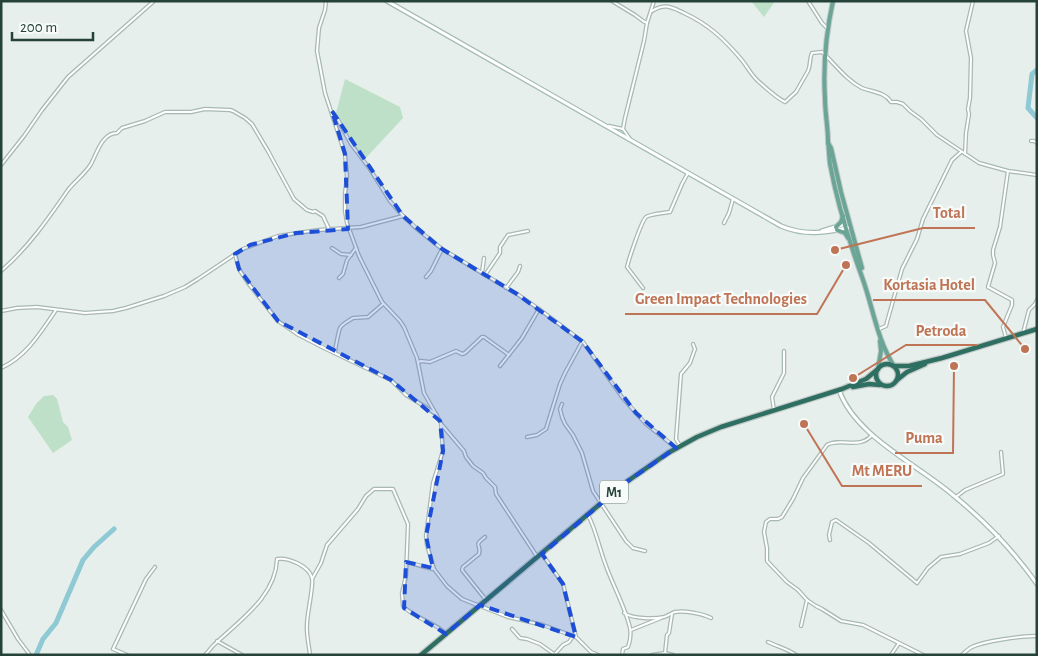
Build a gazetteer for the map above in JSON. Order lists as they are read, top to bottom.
{
  "streets": {
    "highway": ["M1"]
  },
  "places": [
    "Total",
    "Green Impact Technologies",
    "Kortasia Hotel",
    "Puma",
    "Petroda",
    "Mt MERU"
  ],
  "scale_bar": "200 m"
}
